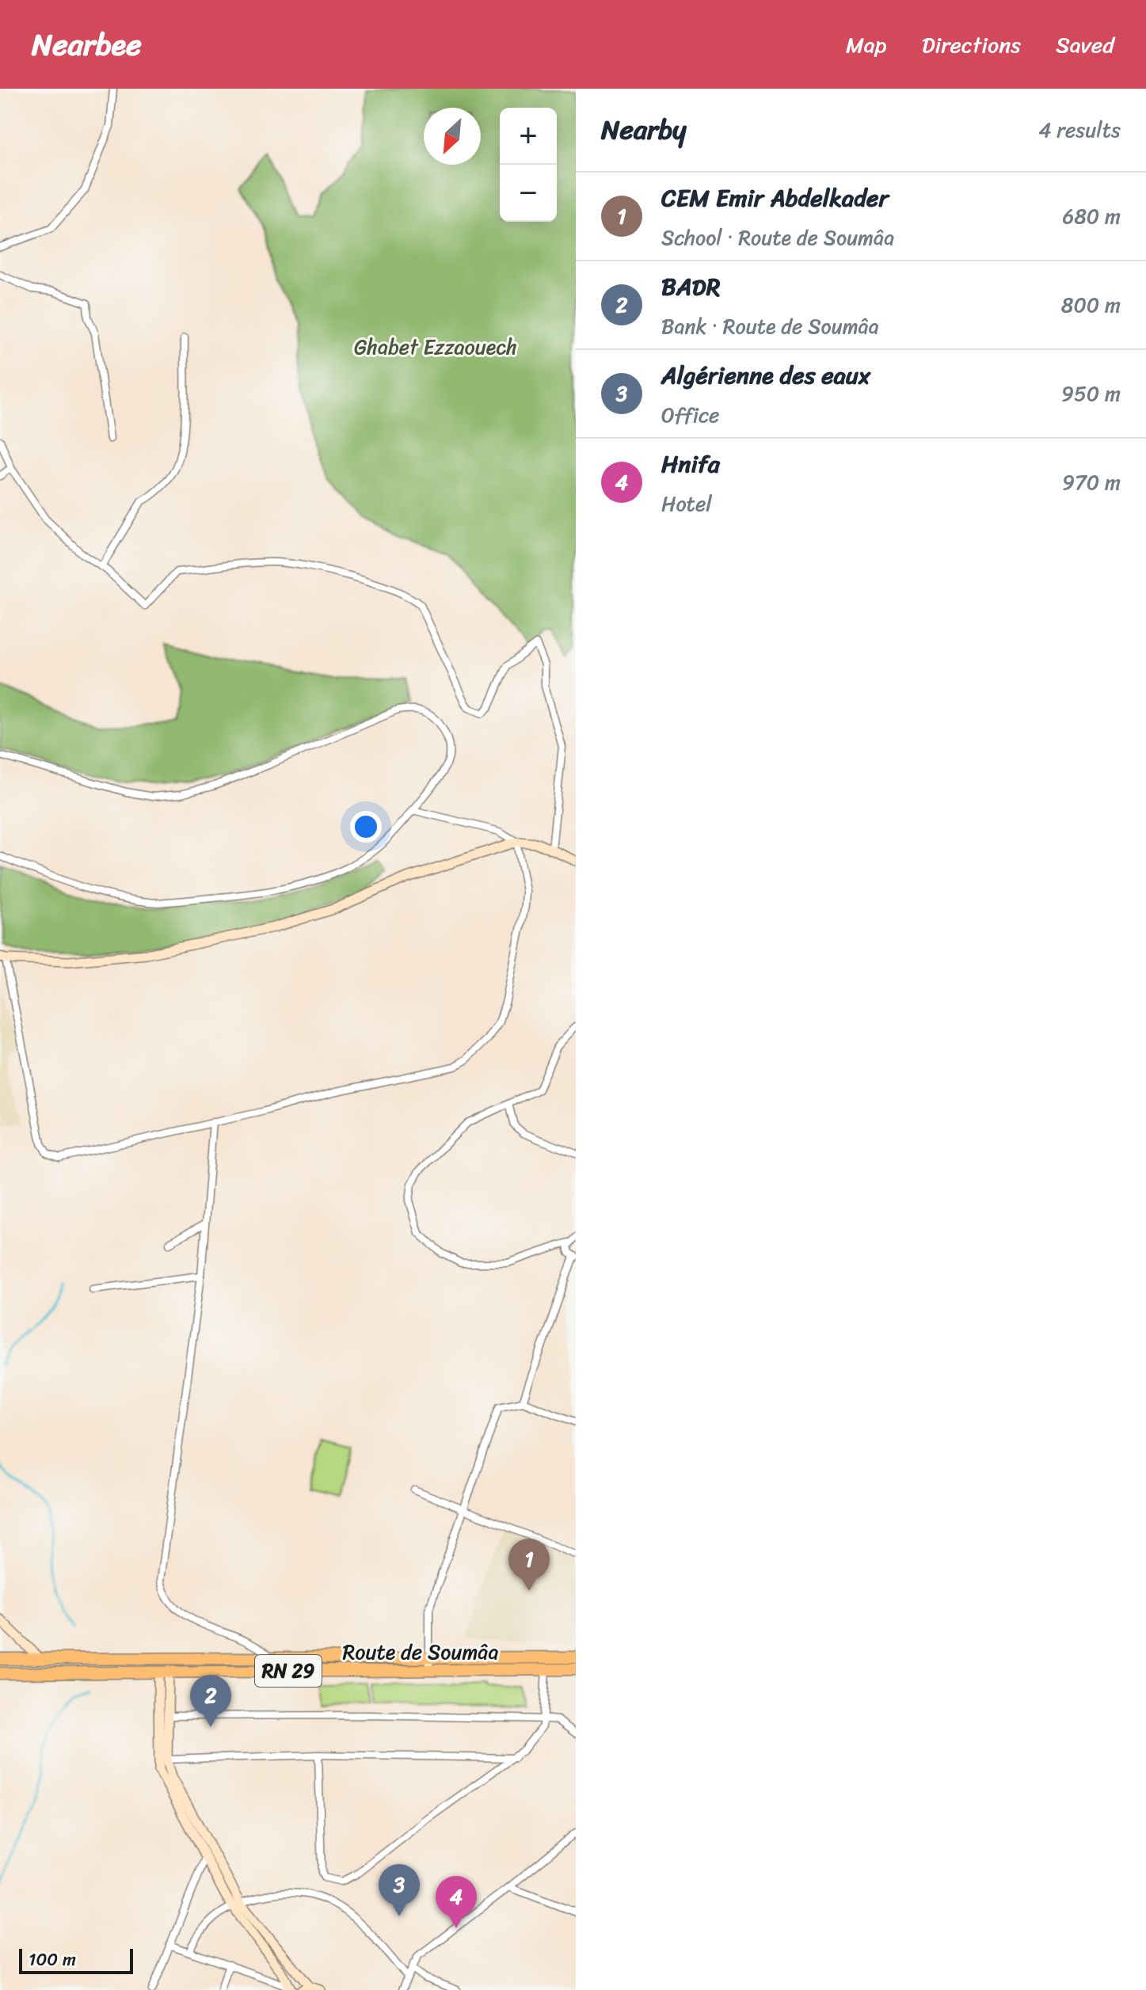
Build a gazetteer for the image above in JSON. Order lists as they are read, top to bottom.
{
  "streets": {
    "highway": ["Route de Soumâa", "RN 29"]
  },
  "parks": ["Ghabet Ezzaouech"],
  "scale_bar": "100 m",
  "north": "bottom left",
  "page": {
    "header": "Nearbee",
    "nav": ["Map", "Directions", "Saved"],
    "heading": ["Nearby", "4 results"],
    "map_buttons": ["+", "−"],
    "list": [
      {
        "mark": "1",
        "name": "CEM Emir Abdelkader",
        "note": "School · Route de Soumâa",
        "value": "680 m"
      },
      {
        "mark": "2",
        "name": "BADR",
        "note": "Bank · Route de Soumâa",
        "value": "800 m"
      },
      {
        "mark": "3",
        "name": "Algérienne des eaux",
        "note": "Office",
        "value": "950 m"
      },
      {
        "mark": "4",
        "name": "Hnifa",
        "note": "Hotel",
        "value": "970 m"
      }
    ],
    "pins": [
      "1",
      "2",
      "3",
      "4"
    ],
    "scale": "100 m"
  }
}
